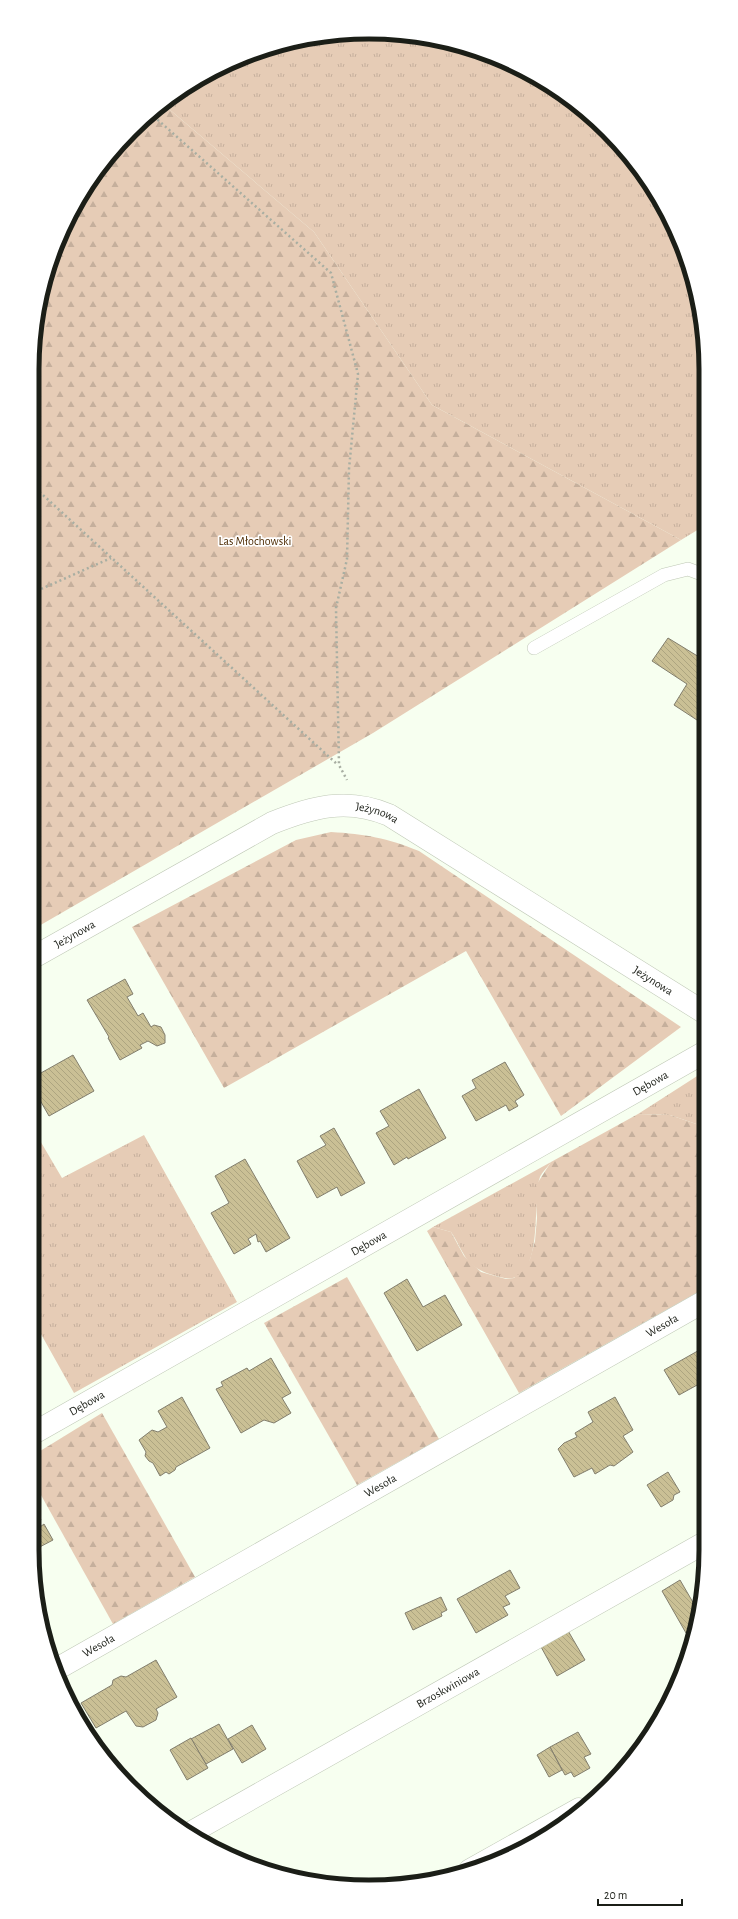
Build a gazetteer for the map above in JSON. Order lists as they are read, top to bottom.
{
  "streets": {
    "street": [
      "Jeżynowa",
      "Dębowa",
      "Wesoła",
      "Brzoskwiniowa"
    ]
  },
  "parks": ["Las Młochowski"],
  "scale_bar": "20 m"
}
